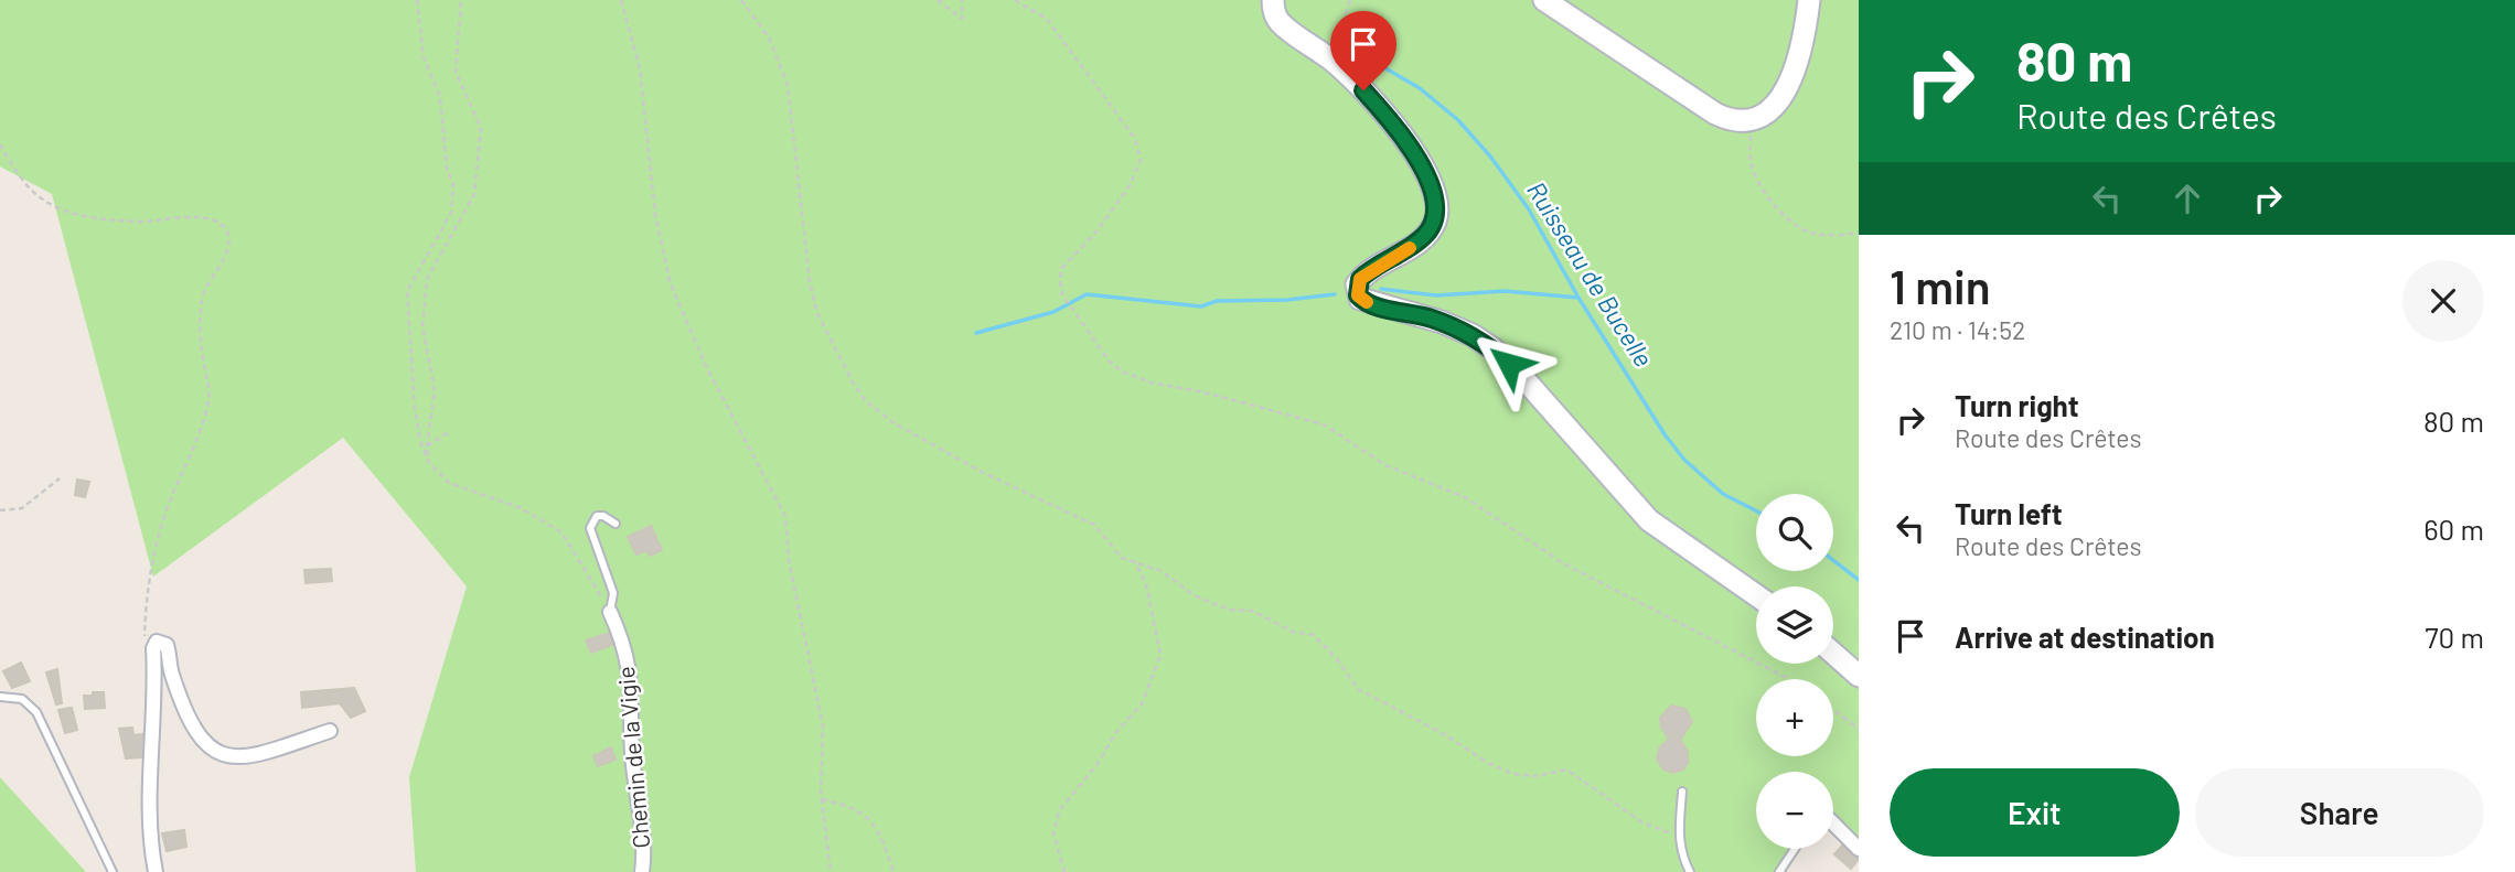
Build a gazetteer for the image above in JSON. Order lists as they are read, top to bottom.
{
  "streets": {
    "street": ["Chemin de la Vigie"]
  },
  "water": ["Ruisseau de Bucelle"],
  "page": {
    "turn": ["80 m", "Route des Crêtes"],
    "heading": ["1 min", "210 m · 14:52"],
    "list": [
      {
        "name": "Turn right",
        "note": "Route des Crêtes",
        "value": "80 m"
      },
      {
        "name": "Turn left",
        "note": "Route des Crêtes",
        "value": "60 m"
      },
      {
        "name": "Arrive at destination",
        "value": "70 m"
      }
    ],
    "map_buttons": ["+", "−"],
    "buttons": ["Exit", "Share"]
  }
}
